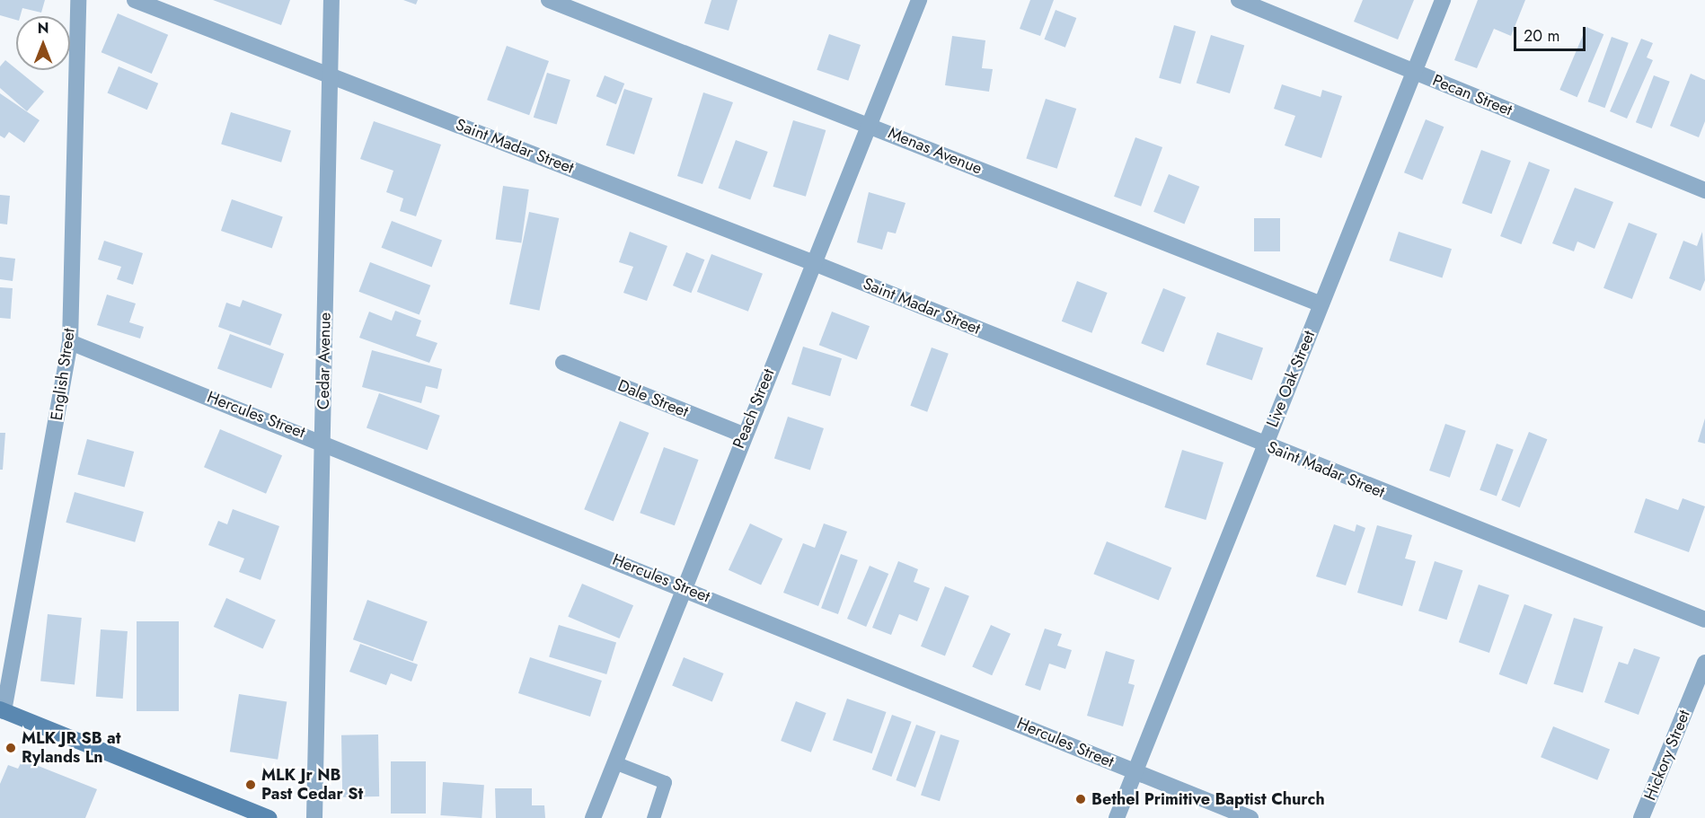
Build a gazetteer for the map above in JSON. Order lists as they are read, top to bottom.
{
  "streets": {
    "street": [
      "Pecan Street",
      "Saint Madar Street",
      "Menas Avenue",
      "Cedar Avenue",
      "English Street",
      "Live Oak Street",
      "Dale Street",
      "Peach Street",
      "Hercules Street",
      "Hickory Street"
    ]
  },
  "crossings": [
    ["Pecan Street", "Live Oak Street"],
    ["Saint Madar Street", "Cedar Avenue"],
    ["Saint Madar Street", "Live Oak Street"],
    ["Saint Madar Street", "Peach Street"],
    ["Menas Avenue", "Live Oak Street"],
    ["Menas Avenue", "Peach Street"],
    ["Cedar Avenue", "Hercules Street"],
    ["English Street", "Hercules Street"],
    ["Live Oak Street", "Hercules Street"],
    ["Dale Street", "Peach Street"],
    ["Peach Street", "Hercules Street"]
  ],
  "places": ["MLK JR SB at Rylands Ln", "MLK Jr NB Past Cedar St", "Bethel Primitive Baptist Church"],
  "scale_bar": "20 m",
  "north": "top"
}
